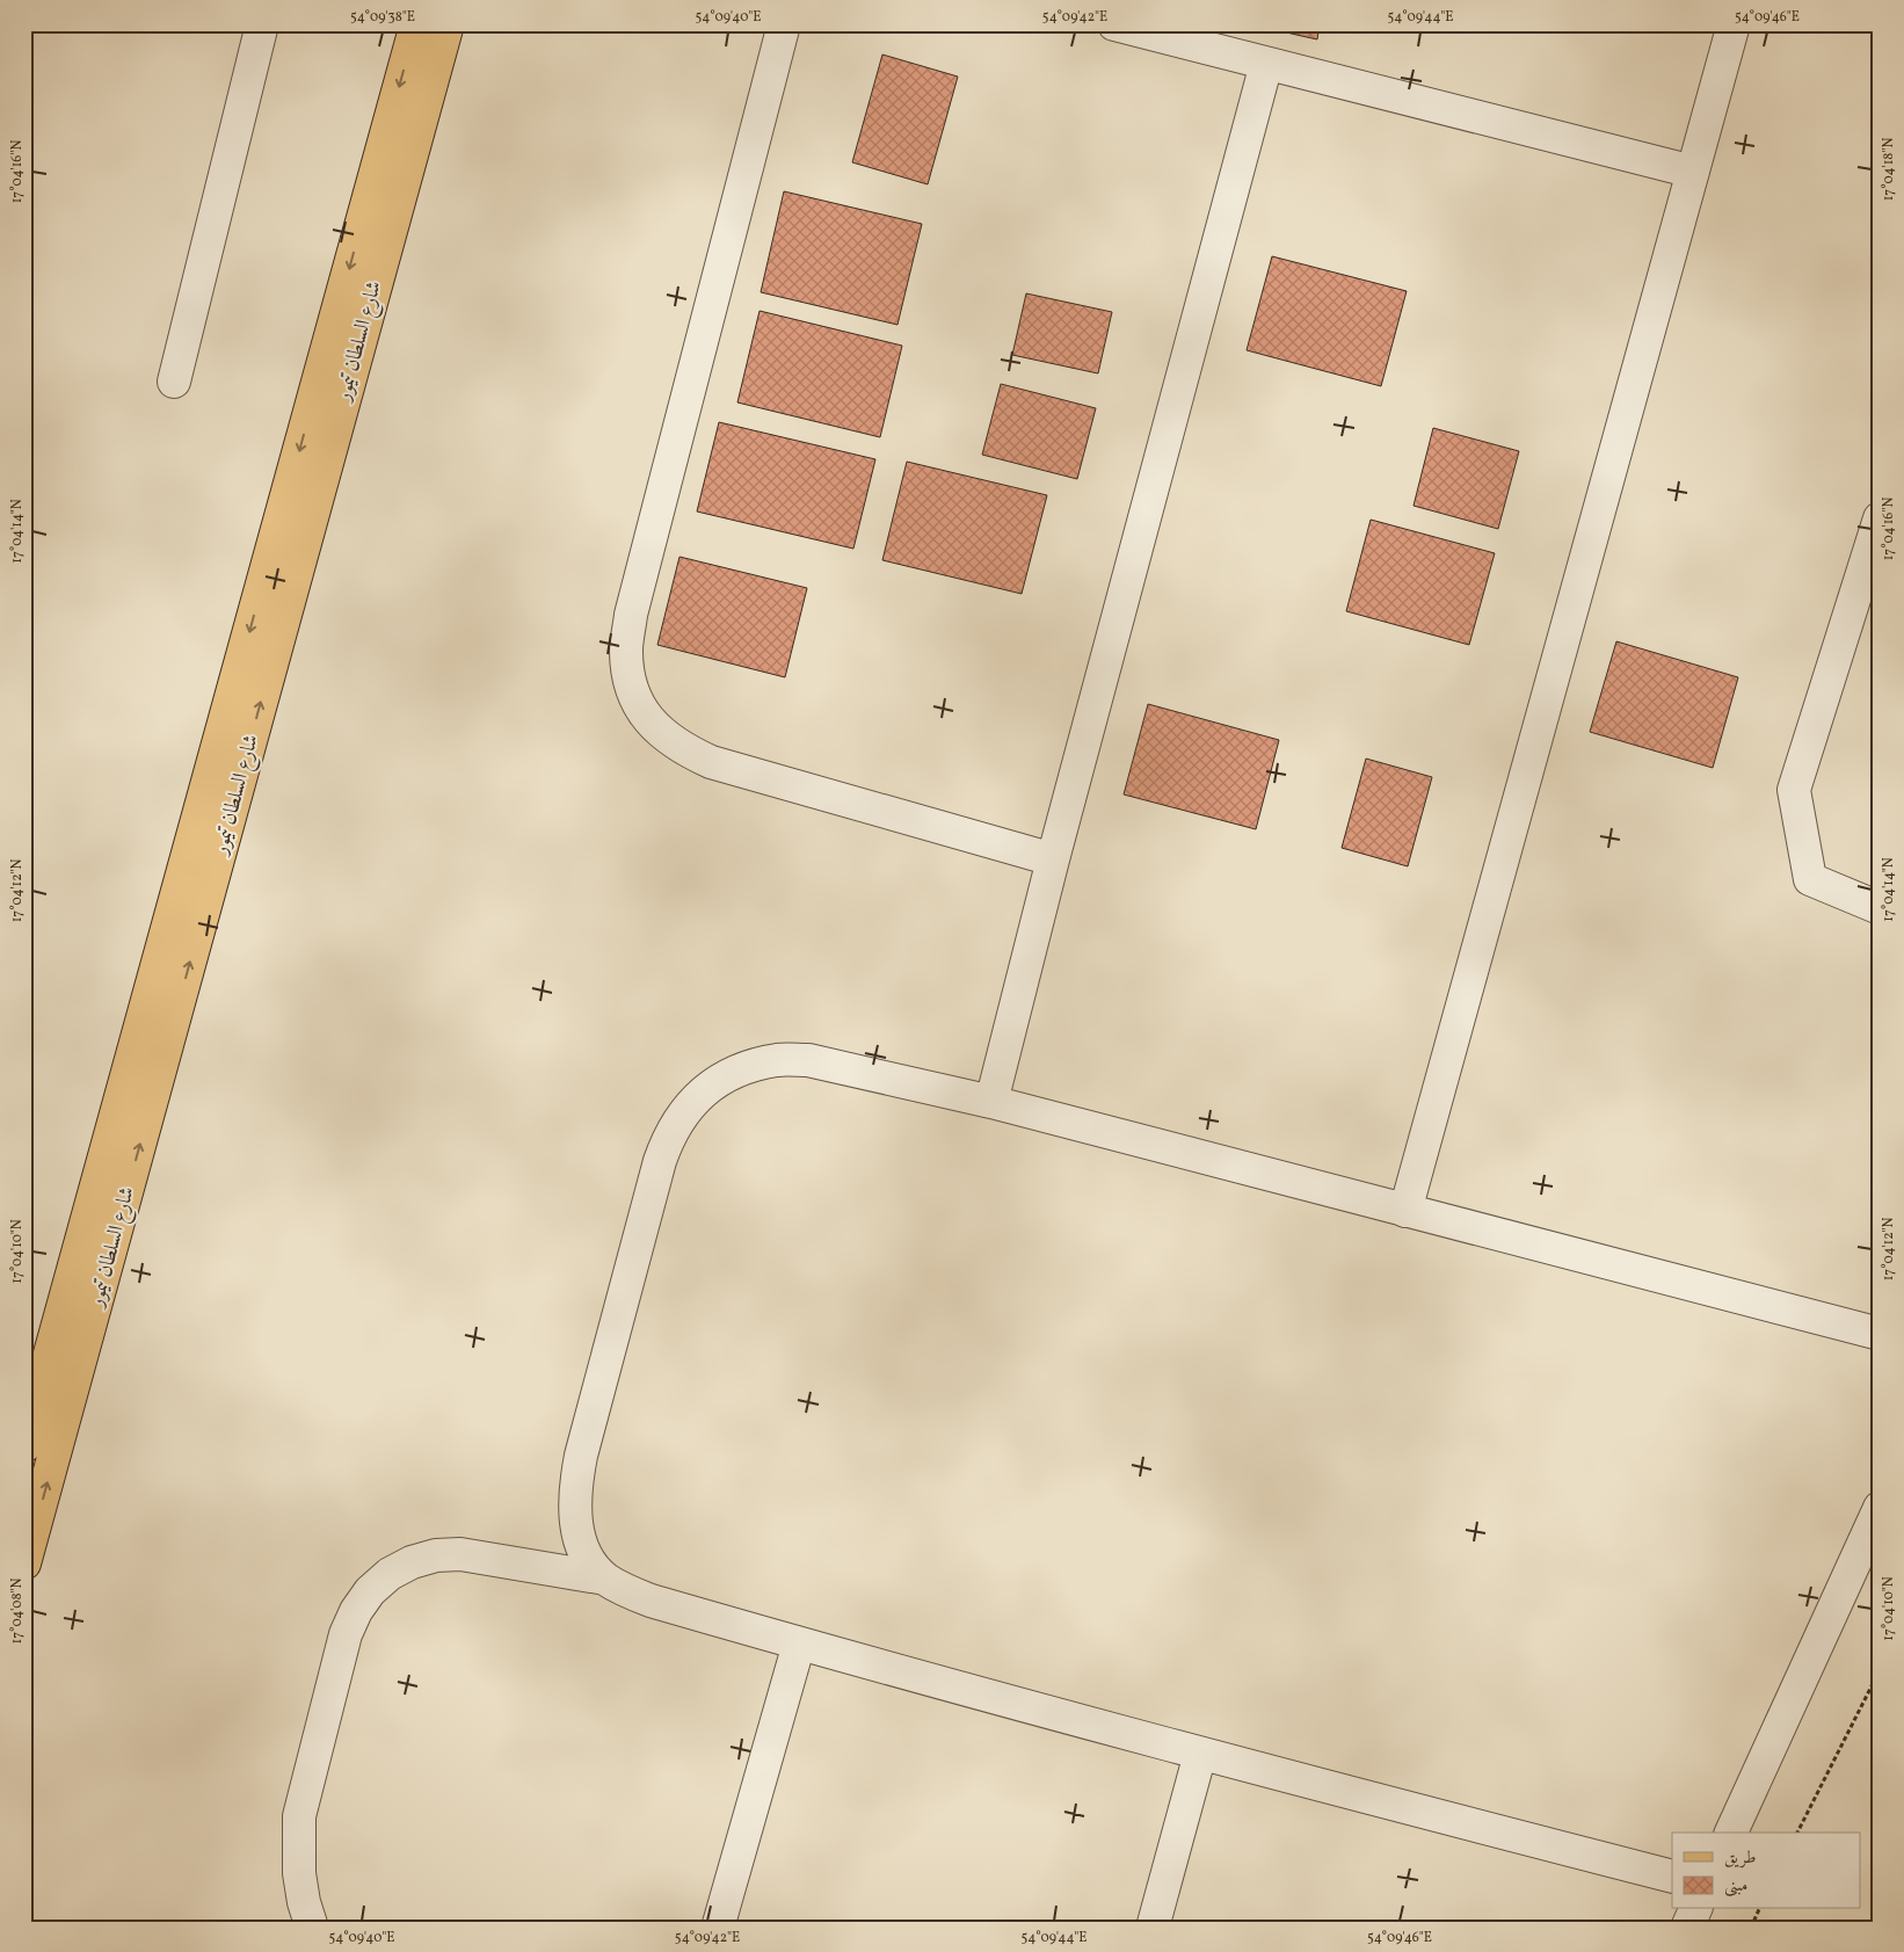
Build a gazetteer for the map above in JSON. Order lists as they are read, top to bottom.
{
  "streets": {
    "main road": ["شارع السلطان تيمور"]
  },
  "legend": ["طريق", "مبنى"],
  "coordinates": [
    "54°09'38\"E",
    "54°09'40\"E",
    "54°09'42\"E",
    "54°09'44\"E",
    "54°09'46\"E",
    "17°04'18\"N",
    "17°04'16\"N",
    "17°04'14\"N",
    "17°04'12\"N",
    "17°04'10\"N",
    "17°04'08\"N"
  ]
}
